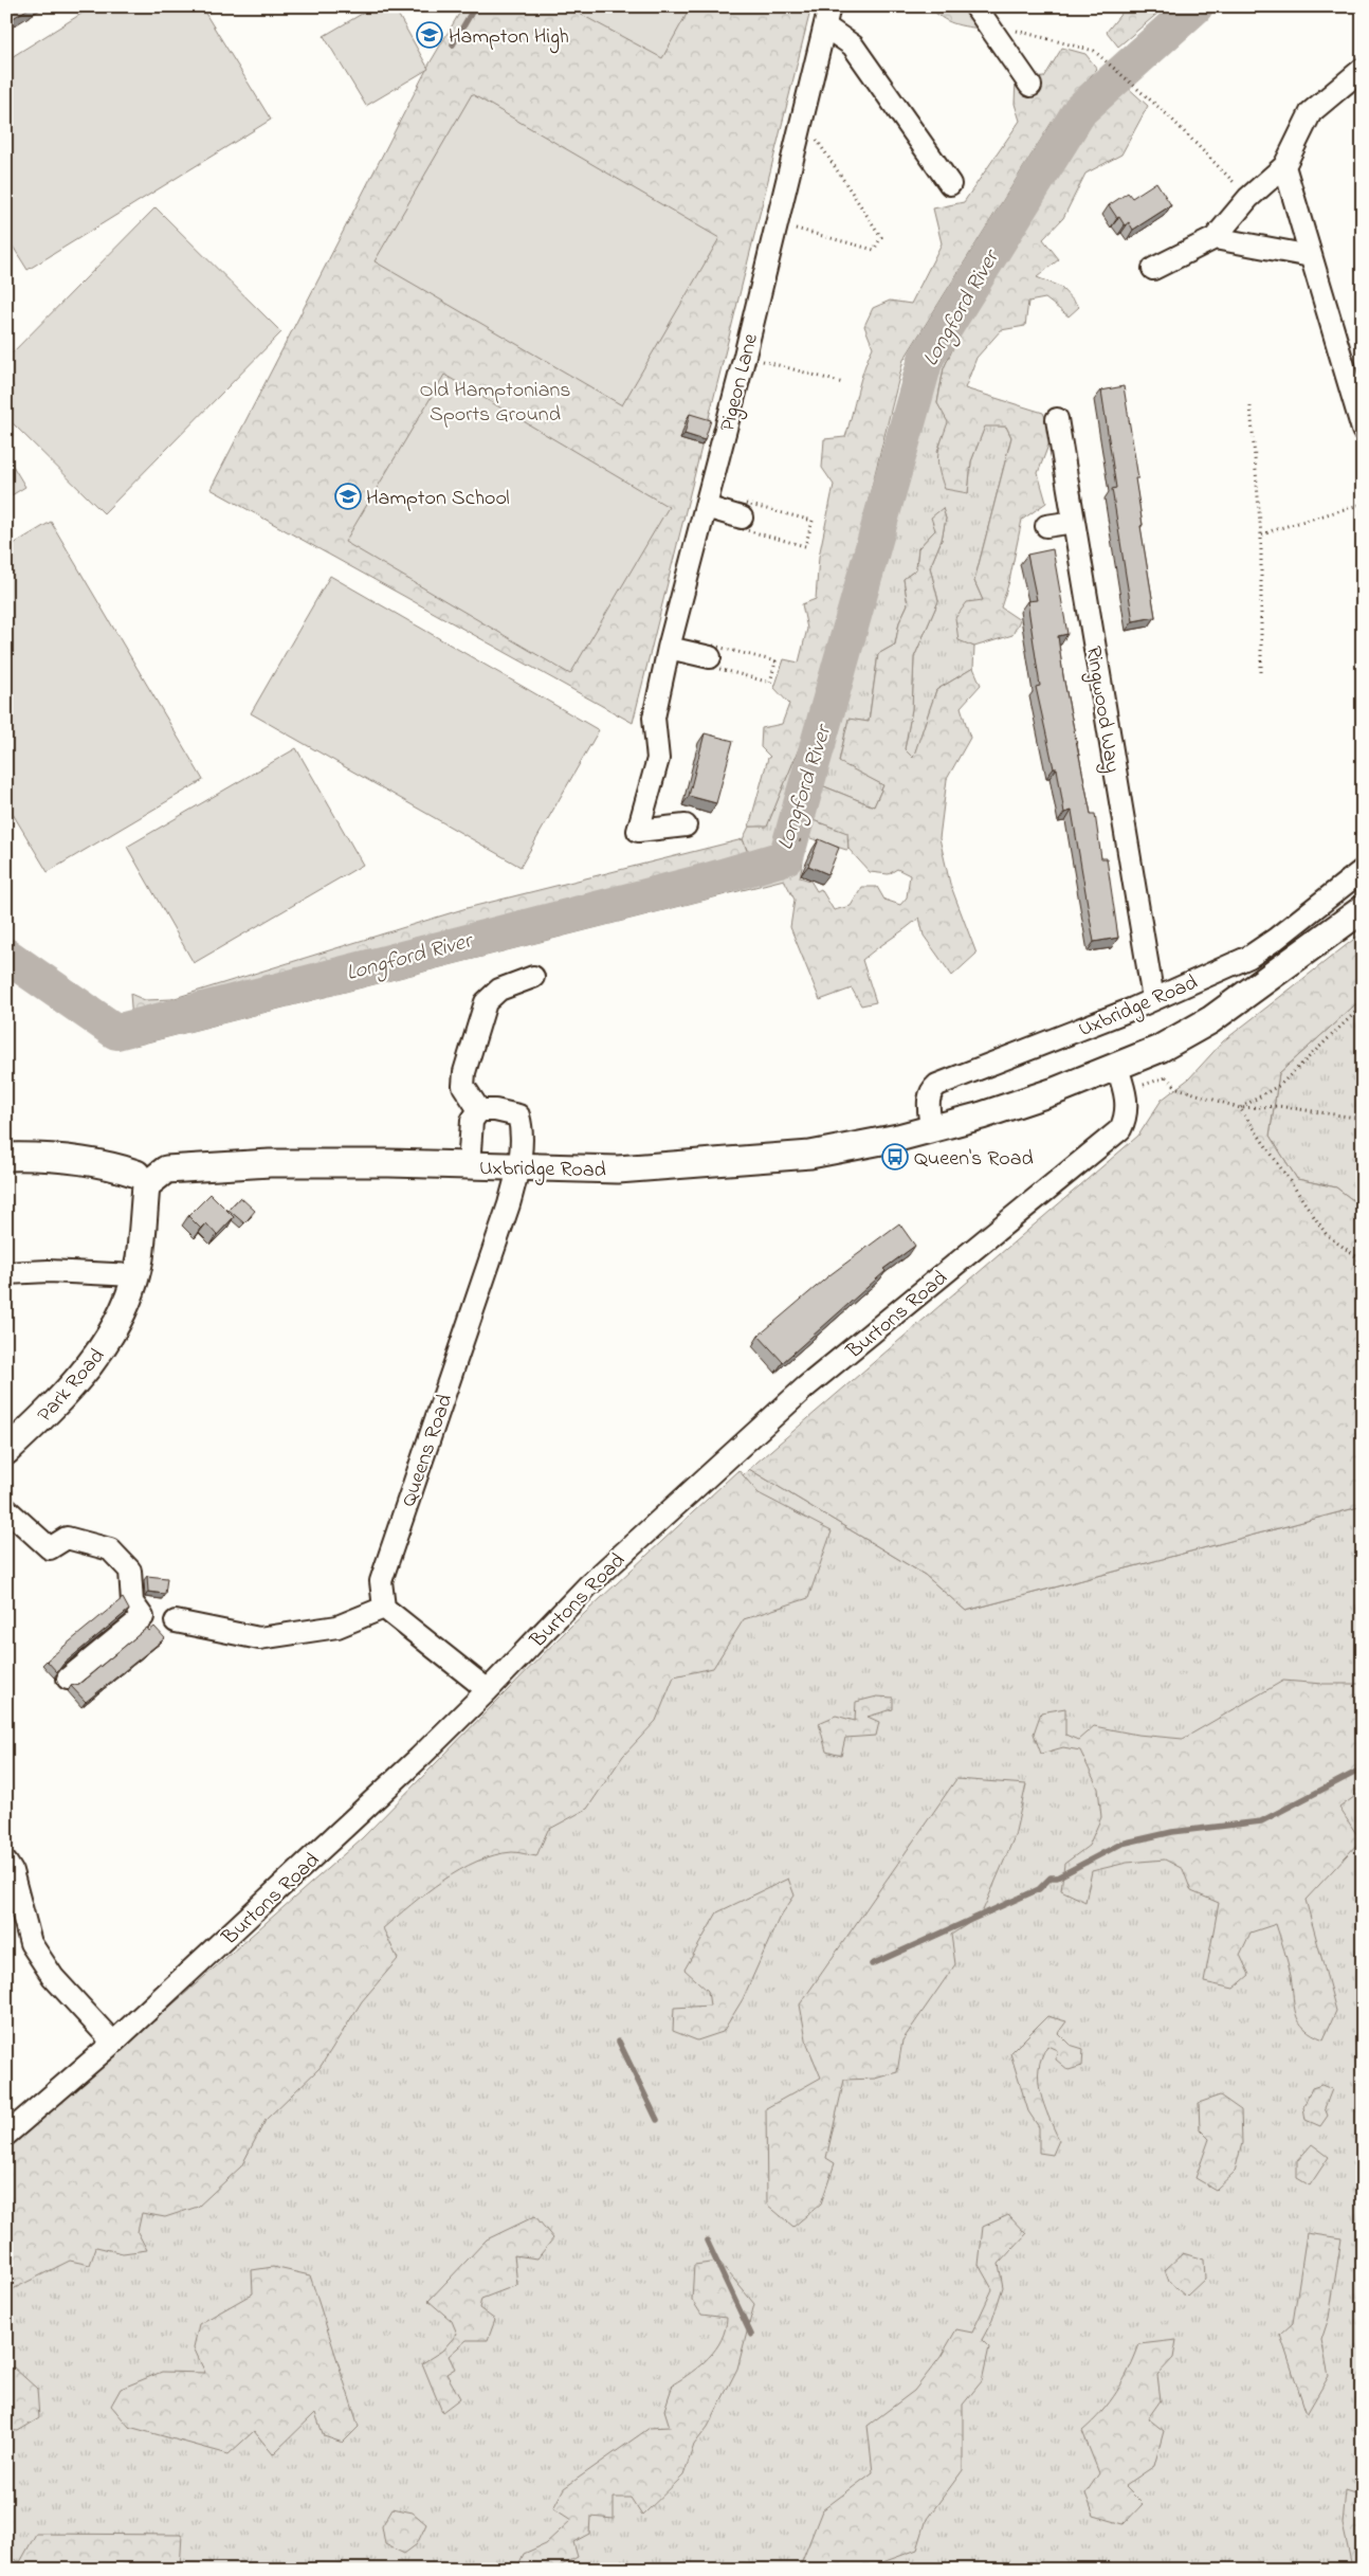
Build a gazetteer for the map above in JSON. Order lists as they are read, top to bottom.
{
  "streets": {
    "main road": ["Uxbridge Road", "Park Road"],
    "street": [
      "Pigeon Lane",
      "Ringwood Way",
      "Burtons Road",
      "Queens Road"
    ]
  },
  "crossings": [
    ["Ringwood Way", "Uxbridge Road"],
    ["Uxbridge Road", "Burtons Road"],
    ["Uxbridge Road", "Park Road"],
    ["Uxbridge Road", "Queens Road"]
  ],
  "water": ["Longford River"],
  "parks": ["Old Hamptonians Sports Ground"],
  "places": {
    "school or university": ["Hampton High", "Hampton School"],
    "bus stop": ["Queen's Road"]
  }
}
